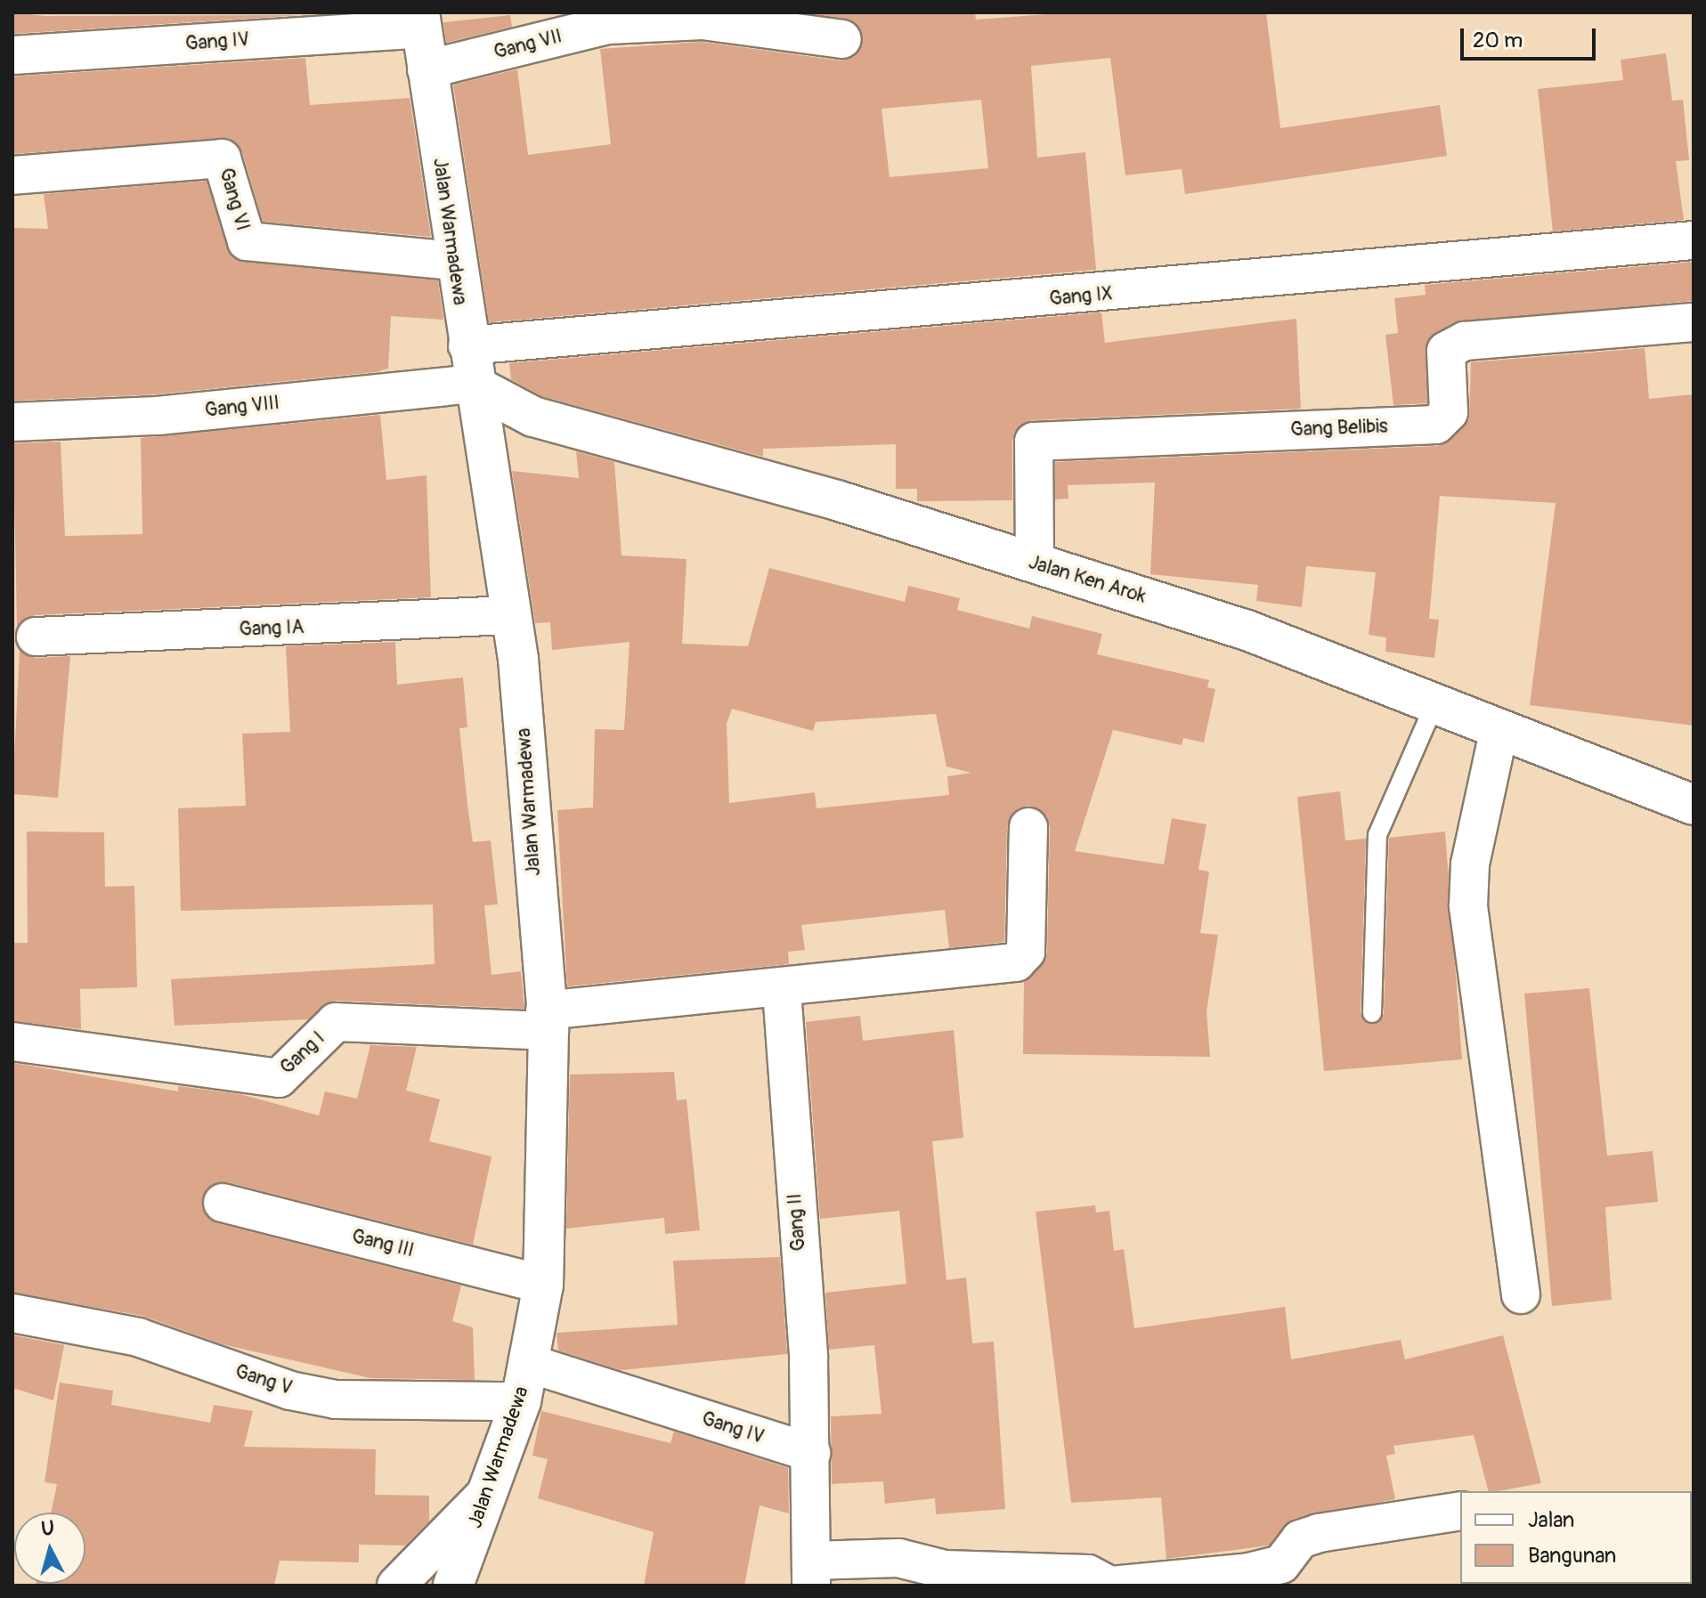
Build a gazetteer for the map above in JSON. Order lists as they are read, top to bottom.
{
  "streets": {
    "street": [
      "Gang IV",
      "Gang VII",
      "Gang VI",
      "Jalan Warmadewa",
      "Gang IX",
      "Gang VIII",
      "Gang Belibis",
      "Jalan Ken Arok",
      "Gang IA",
      "Gang I",
      "Gang II",
      "Gang III",
      "Gang V"
    ]
  },
  "crossings": [
    ["Gang IV", "Jalan Warmadewa"],
    ["Gang IV", "Gang II"],
    ["Gang VII", "Jalan Warmadewa"],
    ["Gang VI", "Jalan Warmadewa"],
    ["Jalan Warmadewa", "Gang IX"],
    ["Jalan Warmadewa", "Gang VIII"],
    ["Jalan Warmadewa", "Jalan Ken Arok"],
    ["Jalan Warmadewa", "Gang IA"],
    ["Jalan Warmadewa", "Gang I"],
    ["Jalan Warmadewa", "Gang III"],
    ["Jalan Warmadewa", "Gang V"],
    ["Gang VIII", "Jalan Ken Arok"],
    ["Gang Belibis", "Jalan Ken Arok"]
  ],
  "legend": ["Jalan", "Bangunan"],
  "scale_bar": "20 m",
  "north": "top"
}
